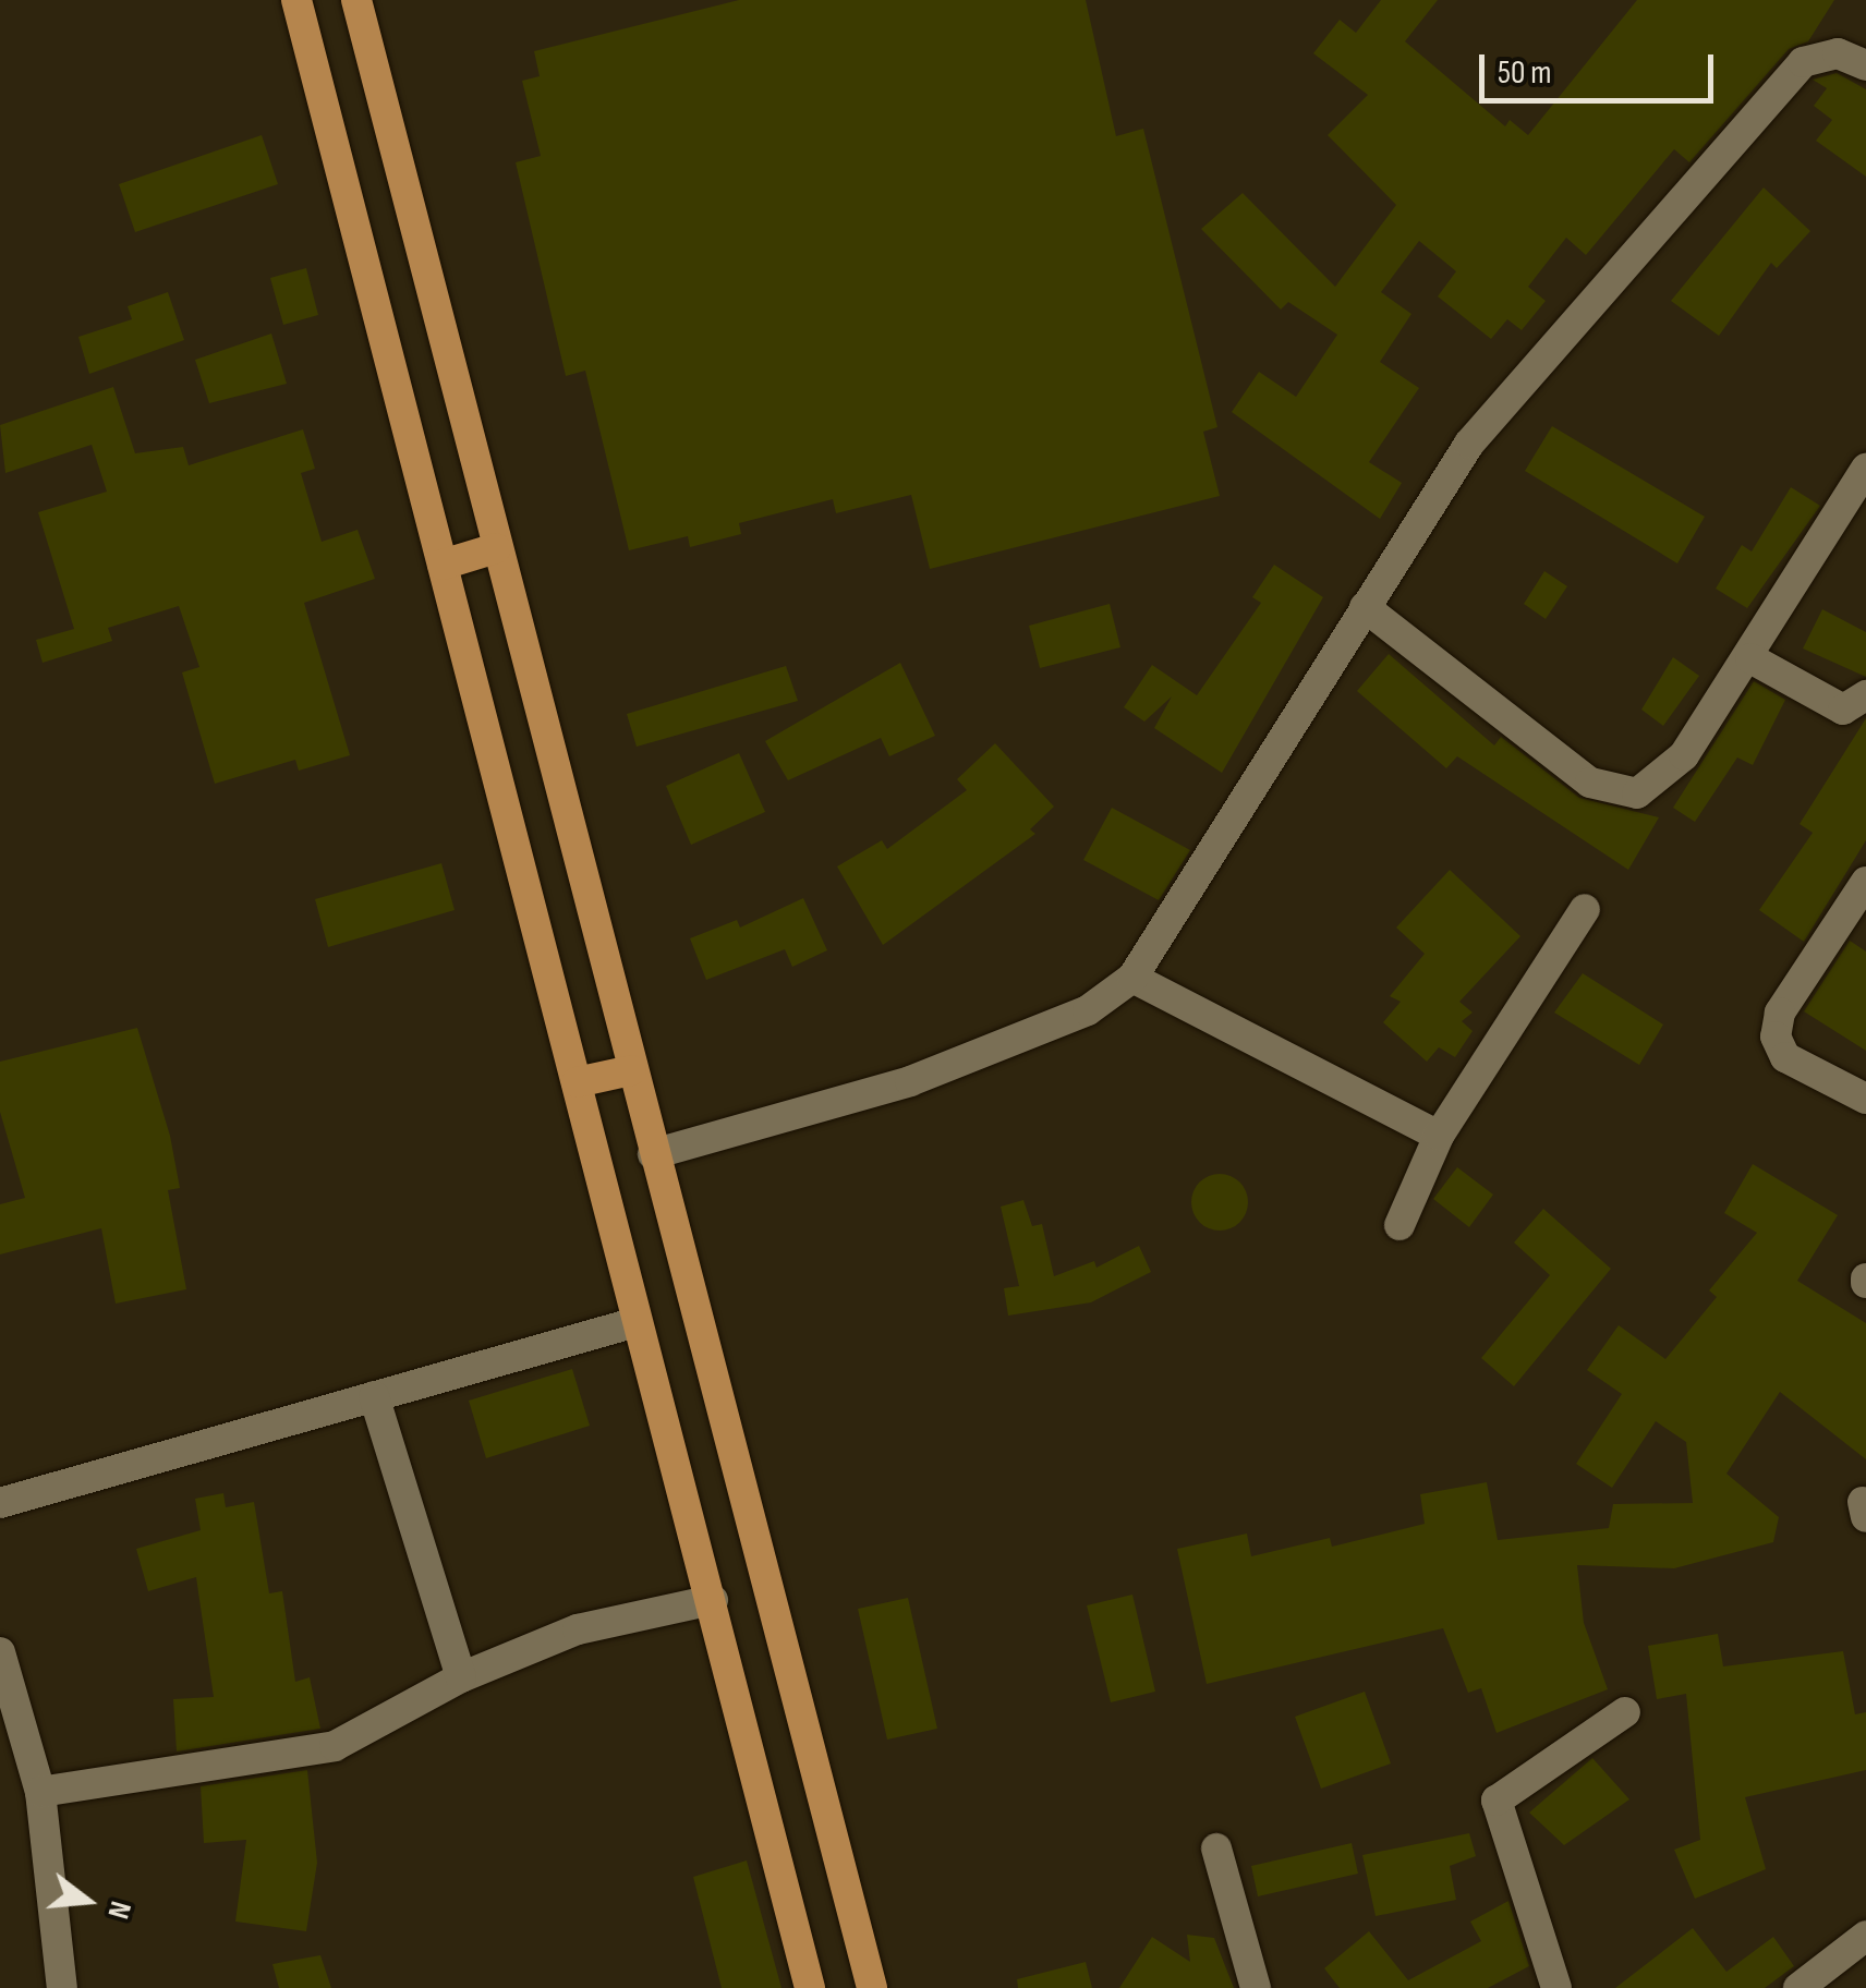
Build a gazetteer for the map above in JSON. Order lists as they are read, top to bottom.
{
  "scale_bar": "50 m",
  "north": "right"
}
